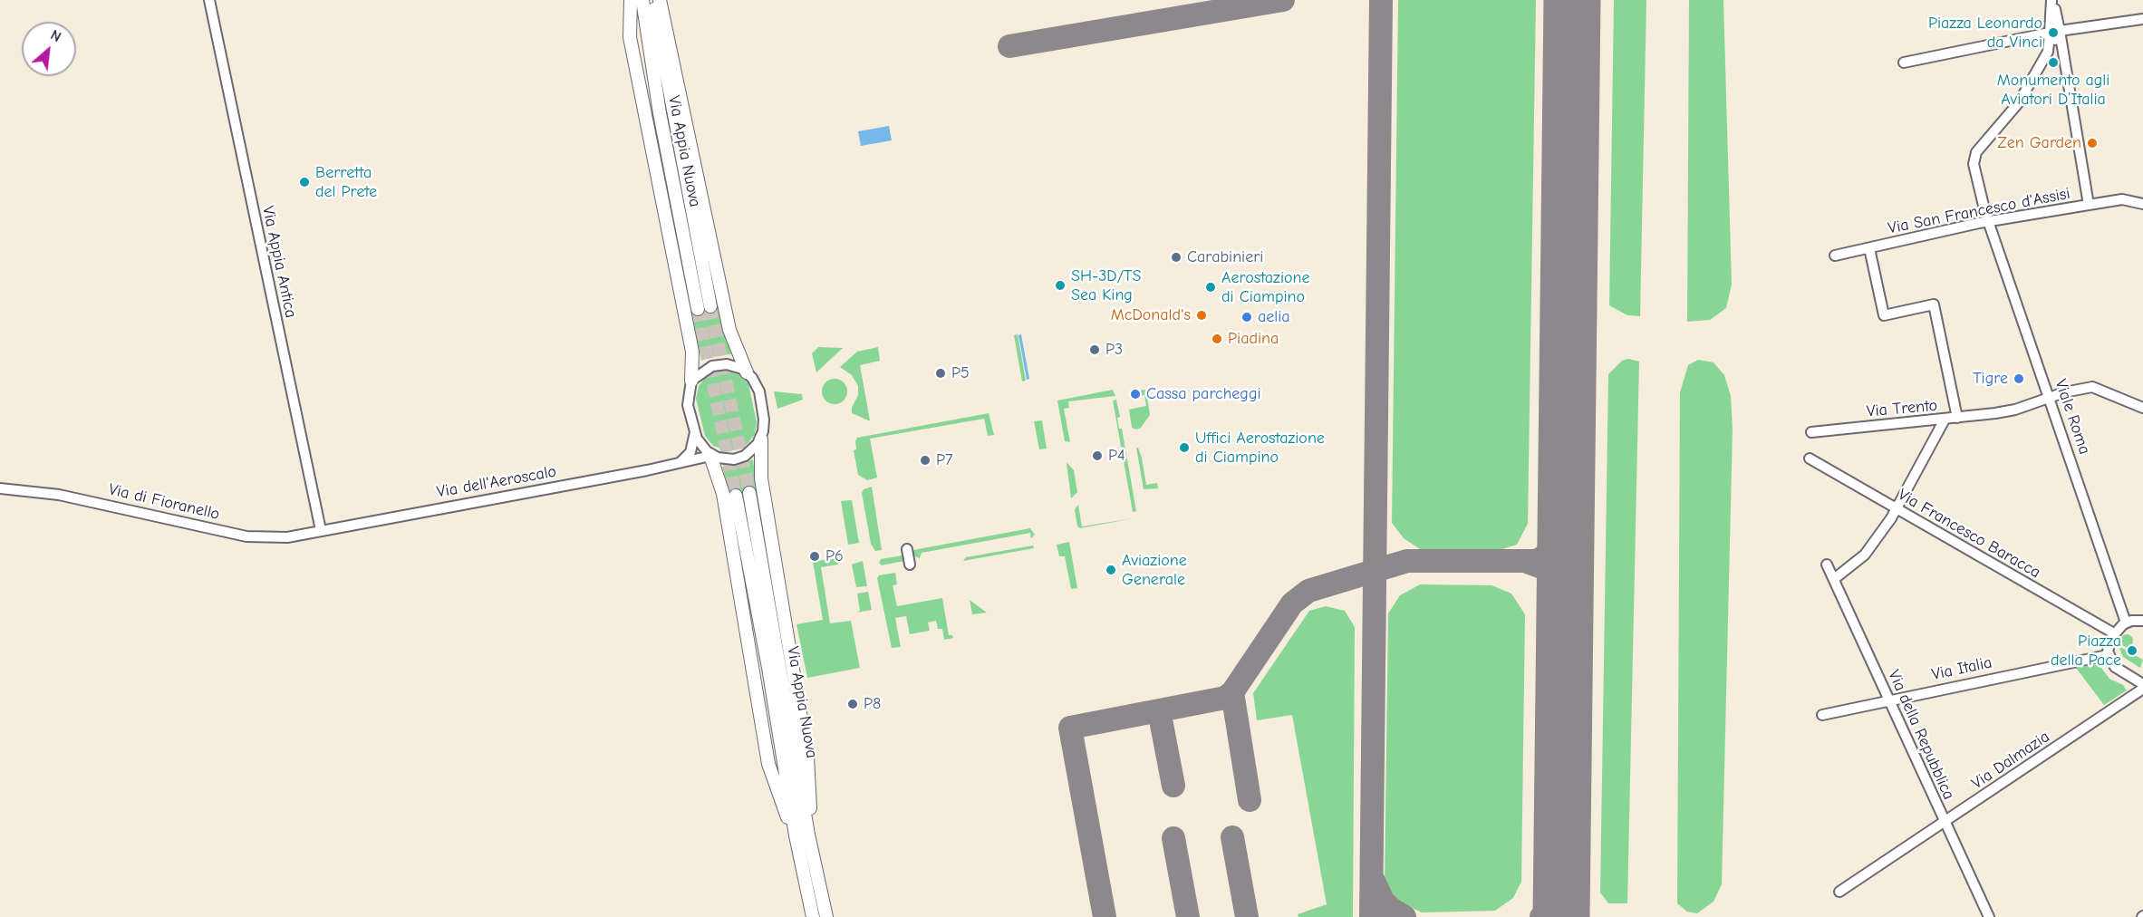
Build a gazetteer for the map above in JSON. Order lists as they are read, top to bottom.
{
  "streets": {
    "main road": ["Via Appia Nuova"],
    "street": [
      "Via San Francesco d'Assisi",
      "Via Appia Antica",
      "Via Trento",
      "Viale Roma",
      "Via dell'Aeroscalo",
      "Via di Fioranello",
      "Via Francesco Baracca",
      "Via Italia",
      "Via della Repubblica",
      "Via Dalmazia"
    ]
  },
  "crossings": [
    ["Via San Francesco d'Assisi", "Viale Roma"],
    ["Via Appia Antica", "Via dell'Aeroscalo"],
    ["Via Appia Antica", "Via di Fioranello"],
    ["Via Trento", "Viale Roma"],
    ["Via dell'Aeroscalo", "Via di Fioranello"],
    ["Via Italia", "Via della Repubblica"],
    ["Via della Repubblica", "Via Dalmazia"]
  ],
  "places": [
    "Piazza Leonardo da Vinci",
    "Monumento agli Aviatori D’Italia",
    "Zen Garden",
    "Berretta del Prete",
    "Carabinieri",
    "SH-3D/TS Sea King",
    "Aerostazione di Ciampino",
    "McDonald's",
    "aelia",
    "Piadina",
    "P3",
    "P5",
    "Tigre",
    "Cassa parcheggi",
    "Uffici Aerostazione di Ciampino",
    "P4",
    "P7",
    "P6",
    "Aviazione Generale",
    "Piazza della Pace",
    "P8"
  ],
  "north": "top right"
}
